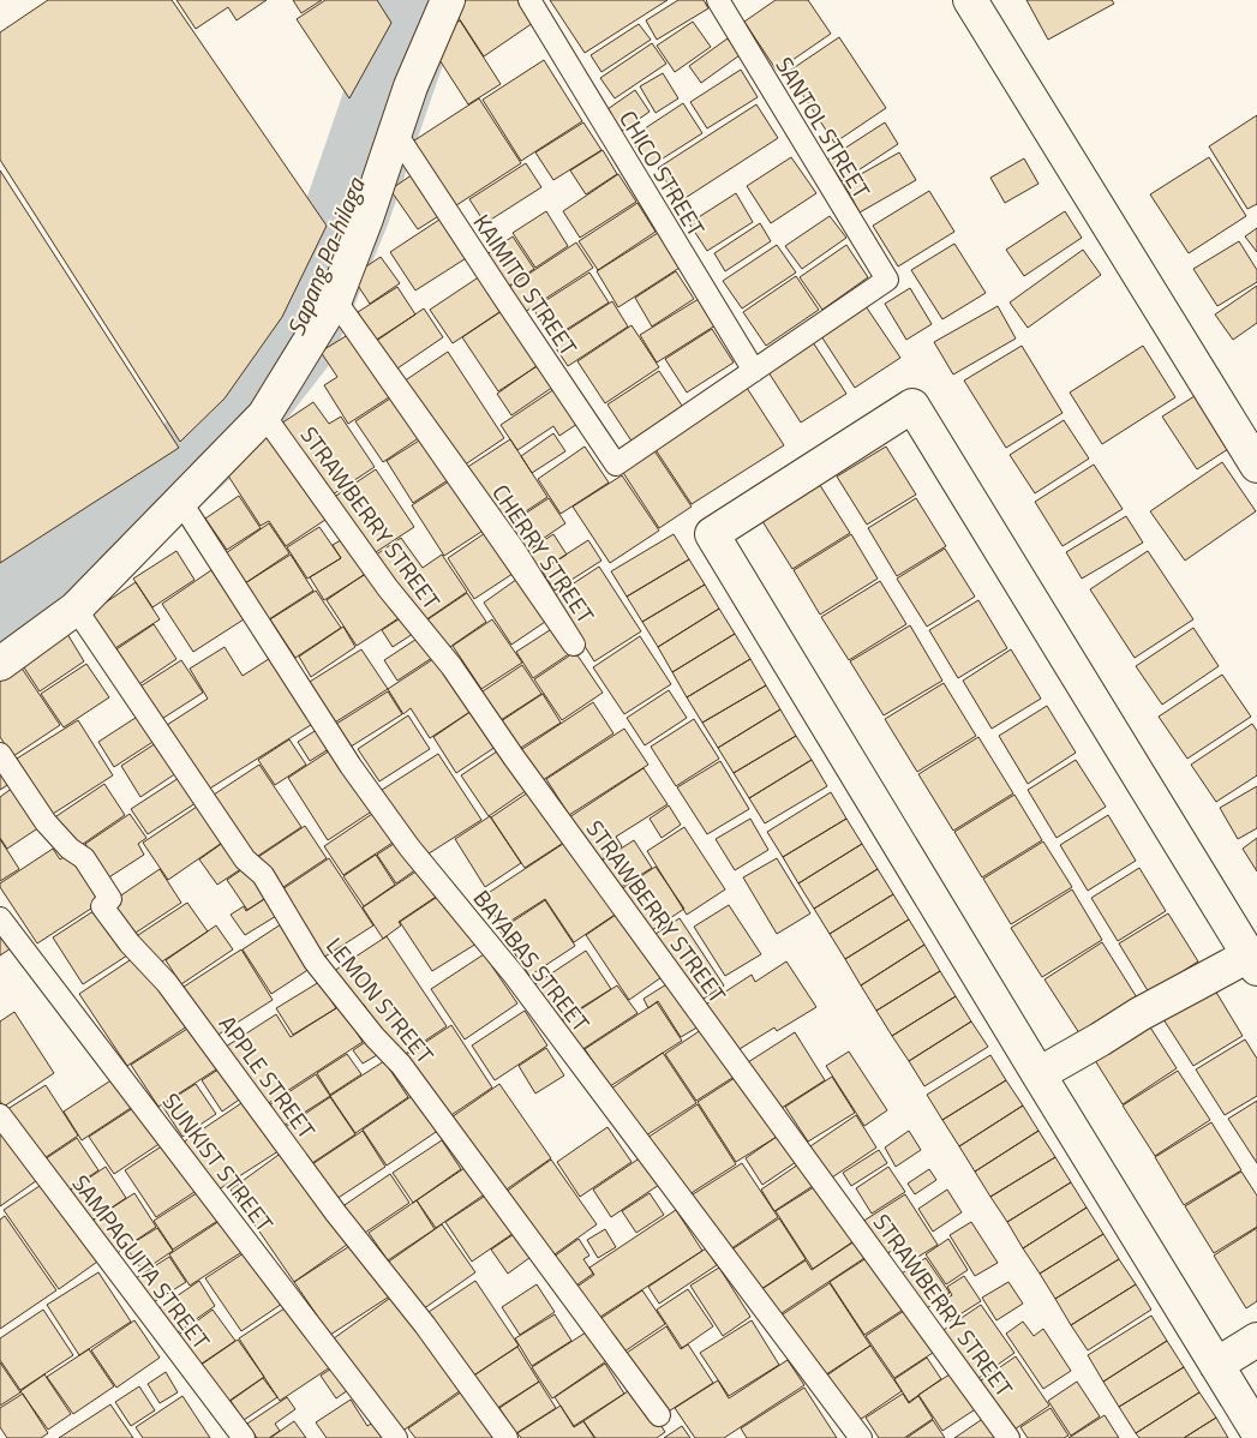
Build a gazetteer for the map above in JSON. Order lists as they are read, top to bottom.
{
  "streets": {
    "lane": [
      "SANTOL STREET",
      "CHICO STREET",
      "KAIMITO STREET",
      "STRAWBERRY STREET",
      "CHERRY STREET",
      "BAYABAS STREET",
      "LEMON STREET",
      "APPLE STREET",
      "SUNKIST STREET",
      "SAMPAGUITA STREET"
    ]
  },
  "crossings": [
    ["SANTOL STREET", "CHICO STREET"],
    ["SANTOL STREET", "KAIMITO STREET"],
    ["CHICO STREET", "KAIMITO STREET"]
  ],
  "water": ["Sapang Pa-hilaga"]
}
